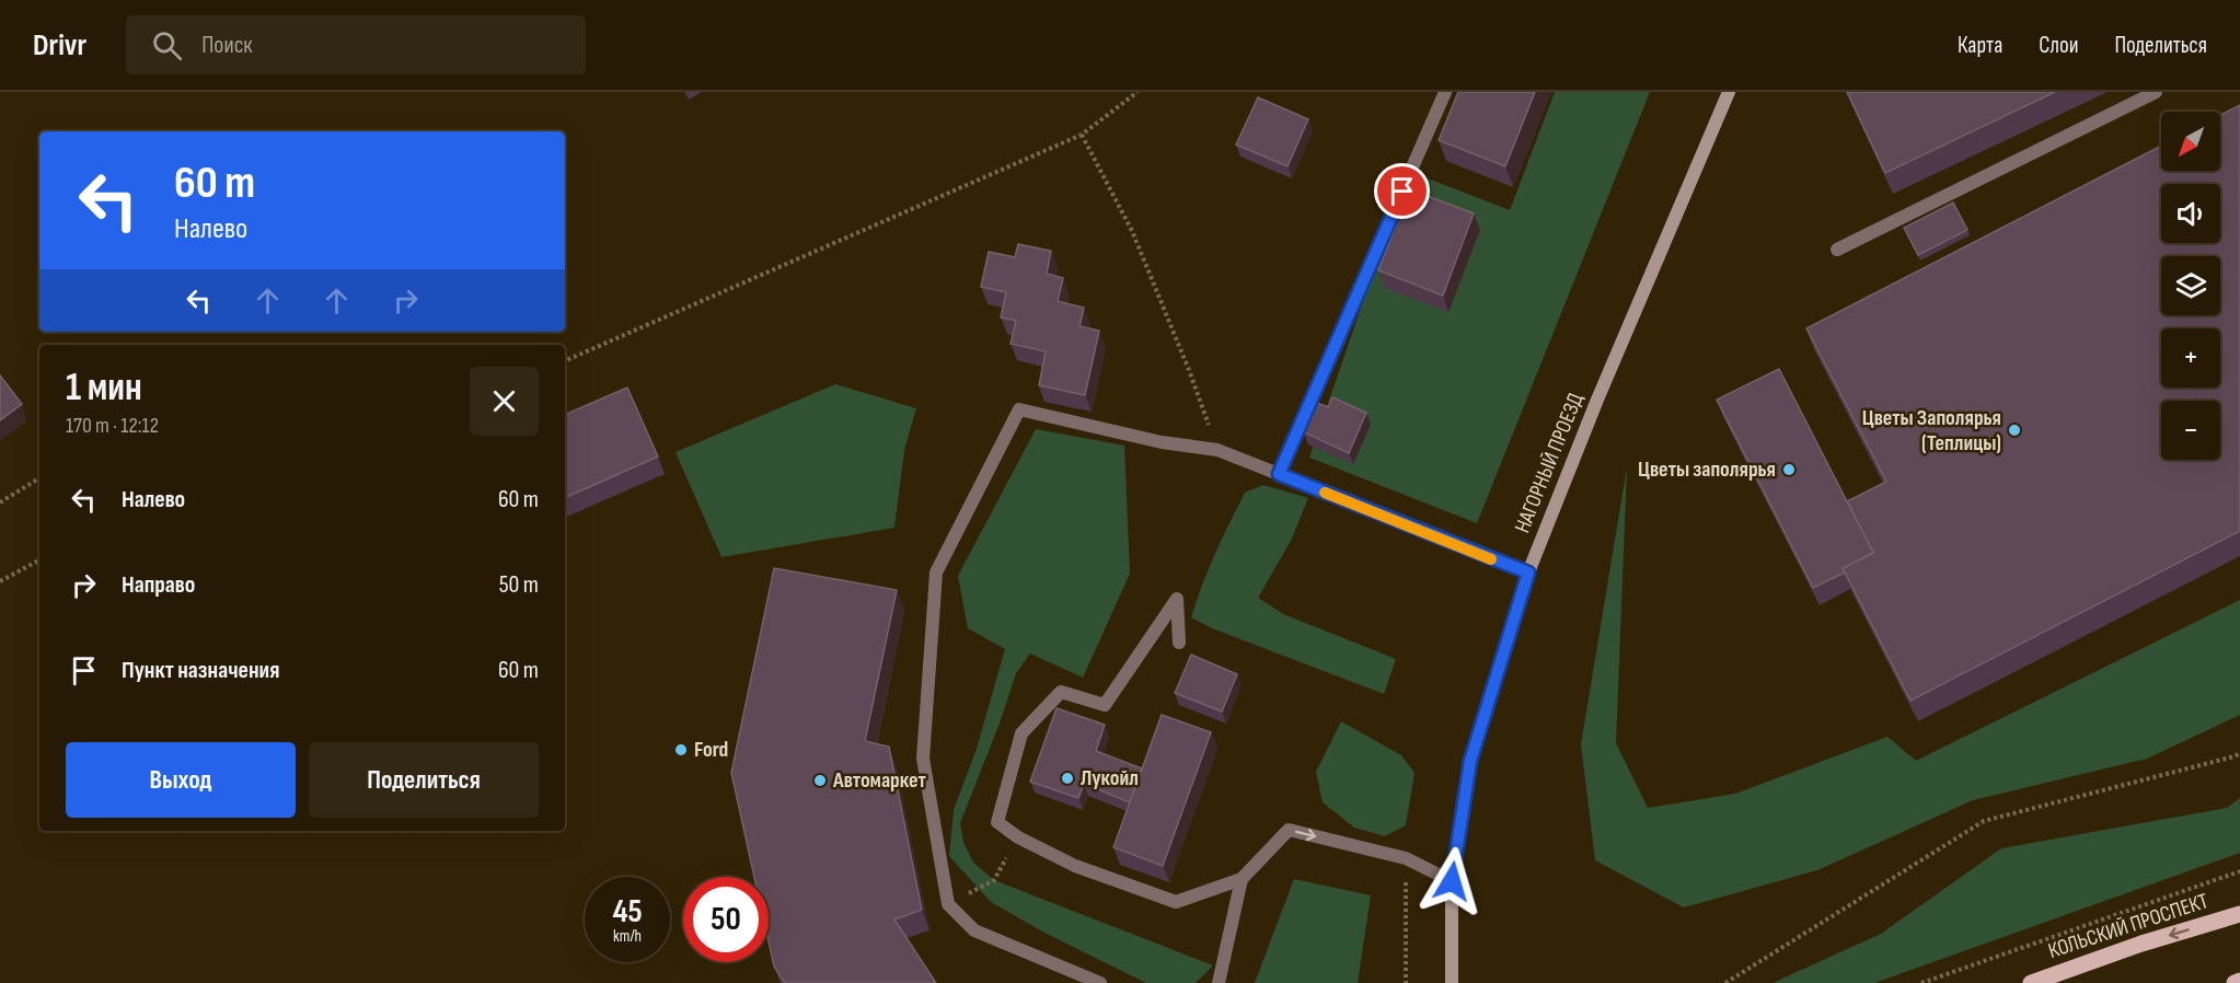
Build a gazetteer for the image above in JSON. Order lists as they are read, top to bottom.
{
  "streets": {
    "main road": ["НАГОРНЫЙ ПРОЕЗД", "КОЛЬСКИЙ ПРОСПЕКТ"]
  },
  "one_way": ["КОЛЬСКИЙ ПРОСПЕКТ"],
  "places": [
    "Цветы Заполярья (Теплицы)",
    "Цветы заполярья",
    "Ford",
    "Лукойл",
    "Автомаркет"
  ],
  "north": "bottom left",
  "page": {
    "header": "Drivr",
    "search": "Поиск",
    "nav": ["Карта", "Слои", "Поделиться"],
    "map_buttons": ["+", "−"],
    "turn": ["60 m", "Налево"],
    "heading": ["1 мин", "170 m · 12:12"],
    "list": [
      {
        "name": "Налево",
        "value": "60 m"
      },
      {
        "name": "Направо",
        "value": "50 m"
      },
      {
        "name": "Пункт назначения",
        "value": "60 m"
      }
    ],
    "buttons": ["Выход", "Поделиться"],
    "speed": "45 km/h",
    "limit": "50"
  }
}
